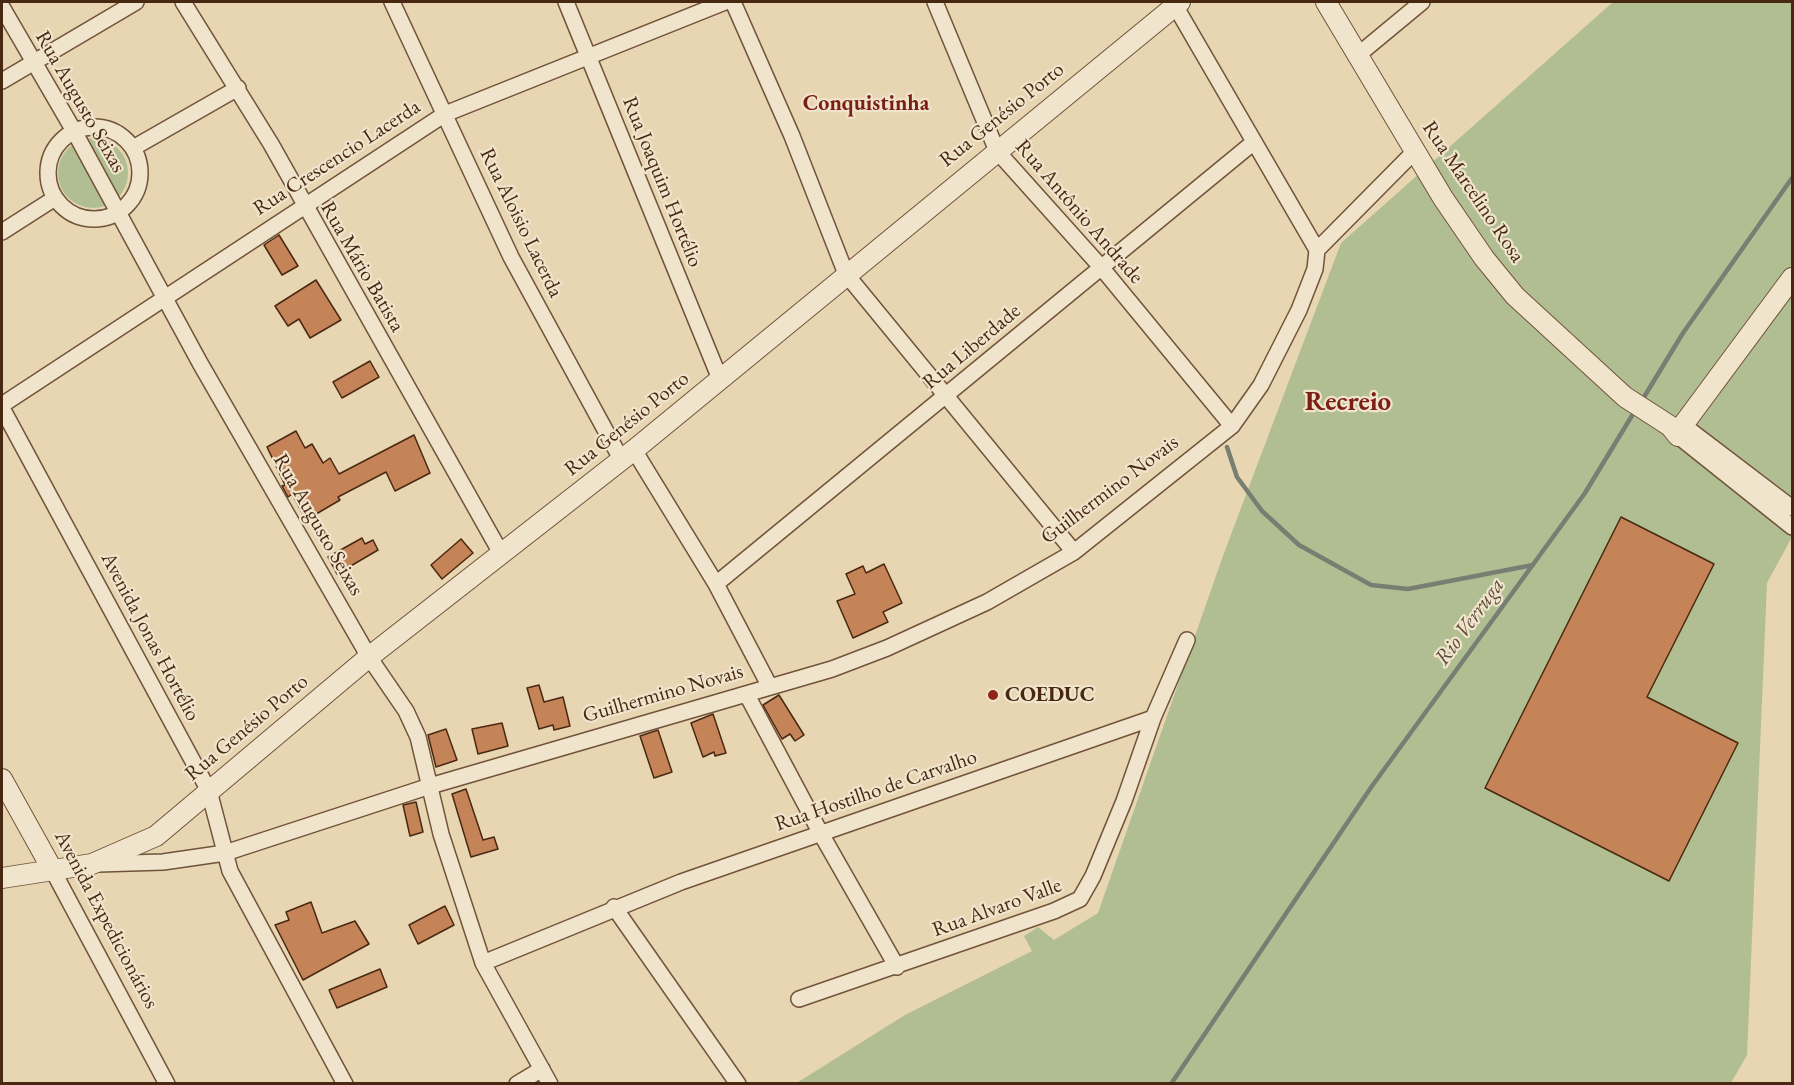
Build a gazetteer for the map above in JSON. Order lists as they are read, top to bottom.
{
  "streets": {
    "street": [
      "Rua Augusto Seixas",
      "Rua Genésio Porto",
      "Rua Crescencio Lacerda",
      "Rua Joaquim Hortélio",
      "Rua Marcelino Rosa",
      "Rua Antônio Andrade",
      "Rua Aloisio Lacerda",
      "Rua Mário Batista",
      "Rua Liberdade",
      "Guilhermino Novais",
      "Avenida Jonas Hortélio",
      "Rua Hostilho de Carvalho",
      "Rua Alvaro Valle",
      "Avenida Expedicionários"
    ]
  },
  "crossings": [
    ["Rua Augusto Seixas", "Rua Genésio Porto"],
    ["Rua Augusto Seixas", "Rua Crescencio Lacerda"],
    ["Rua Augusto Seixas", "Guilhermino Novais"],
    ["Rua Augusto Seixas", "Rua Hostilho de Carvalho"],
    ["Rua Genésio Porto", "Rua Joaquim Hortélio"],
    ["Rua Genésio Porto", "Rua Antônio Andrade"],
    ["Rua Genésio Porto", "Rua Aloisio Lacerda"],
    ["Rua Genésio Porto", "Rua Mário Batista"],
    ["Rua Genésio Porto", "Guilhermino Novais"],
    ["Rua Genésio Porto", "Avenida Jonas Hortélio"],
    ["Rua Crescencio Lacerda", "Rua Joaquim Hortélio"],
    ["Rua Crescencio Lacerda", "Rua Aloisio Lacerda"],
    ["Rua Crescencio Lacerda", "Rua Mário Batista"],
    ["Rua Crescencio Lacerda", "Avenida Jonas Hortélio"],
    ["Rua Antônio Andrade", "Rua Liberdade"],
    ["Rua Antônio Andrade", "Guilhermino Novais"],
    ["Rua Aloisio Lacerda", "Rua Liberdade"],
    ["Rua Aloisio Lacerda", "Guilhermino Novais"],
    ["Guilhermino Novais", "Avenida Jonas Hortélio"],
    ["Guilhermino Novais", "Avenida Expedicionários"],
    ["Rua Hostilho de Carvalho", "Rua Alvaro Valle"]
  ],
  "districts": ["Conquistinha", "Recreio"],
  "water": ["Rio Verruga"],
  "places": ["COEDUC"]
}
